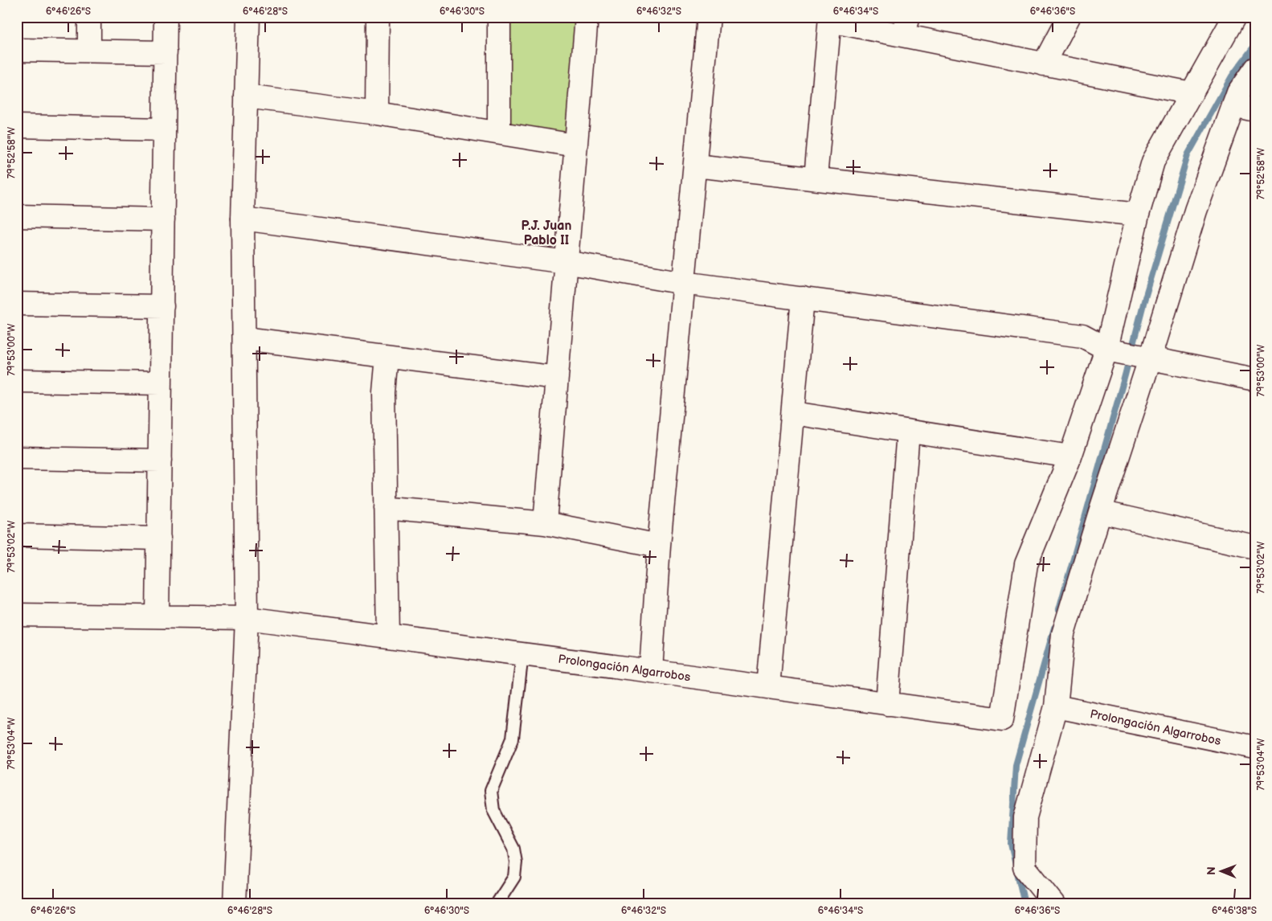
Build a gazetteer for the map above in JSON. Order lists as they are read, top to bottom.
{
  "streets": {
    "street": ["Prolongación Algarrobos"]
  },
  "districts": ["P.J. Juan Pablo II"],
  "north": "left",
  "coordinates": [
    "6°46'26\"S",
    "6°46'28\"S",
    "6°46'30\"S",
    "6°46'32\"S",
    "6°46'34\"S",
    "6°46'36\"S",
    "79°52'58\"W",
    "79°53'00\"W",
    "79°53'02\"W",
    "79°53'04\"W",
    "6°46'38\"S"
  ]
}
